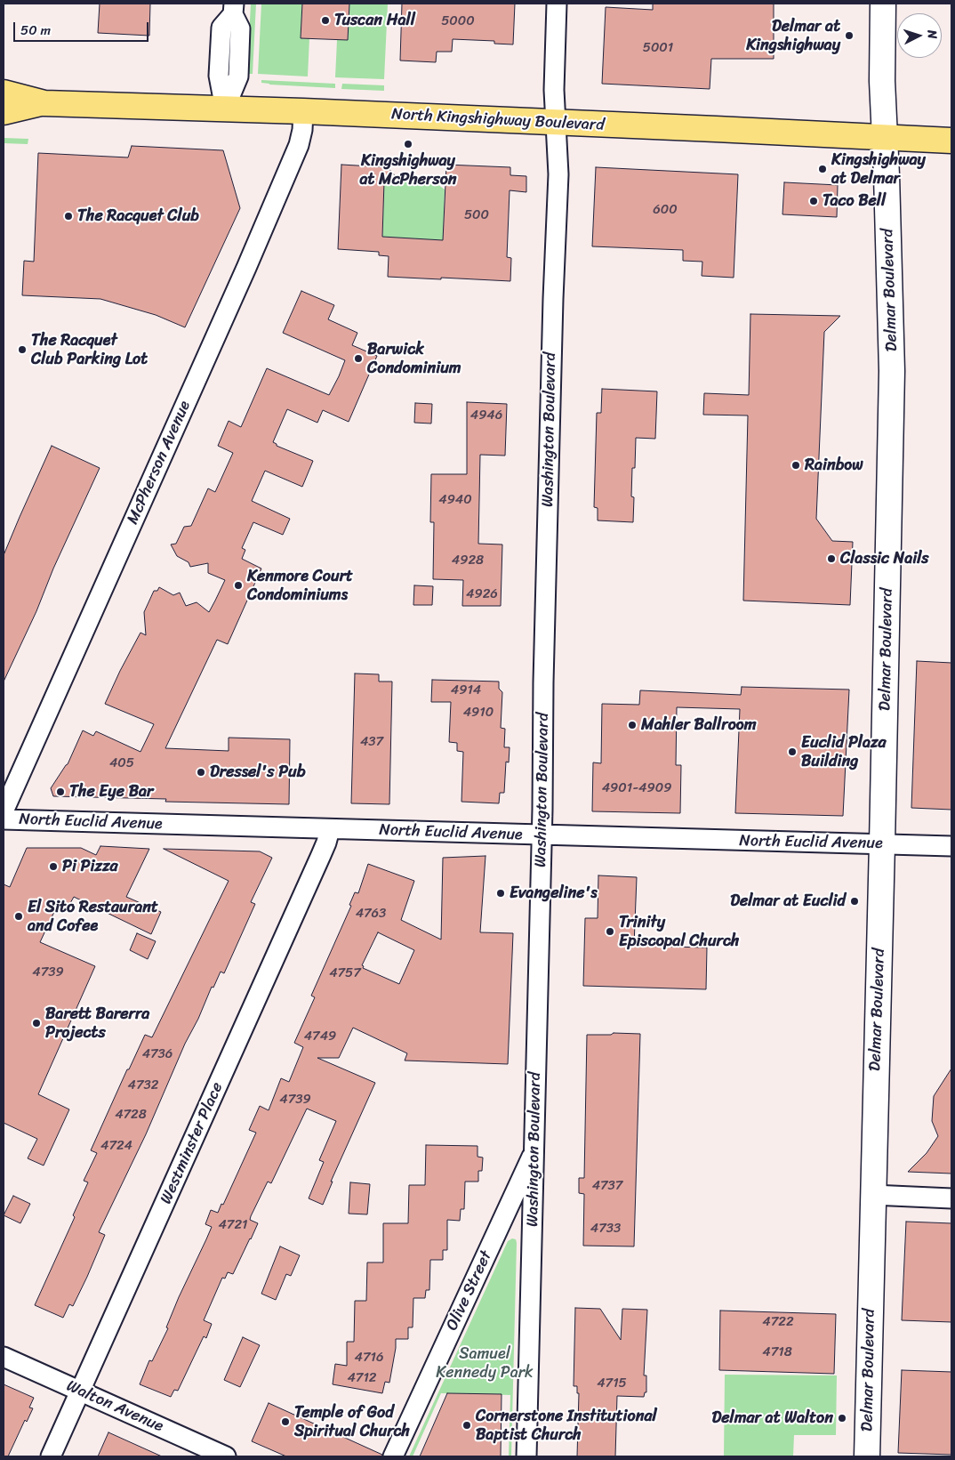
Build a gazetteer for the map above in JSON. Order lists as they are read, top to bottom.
{
  "streets": {
    "main road": ["North Kingshighway Boulevard", "Delmar Boulevard"],
    "street": [
      "Washington Boulevard",
      "McPherson Avenue",
      "North Euclid Avenue",
      "Westminster Place",
      "Olive Street",
      "Walton Avenue"
    ]
  },
  "crossings": [
    ["North Kingshighway Boulevard", "Delmar Boulevard"],
    ["North Kingshighway Boulevard", "Washington Boulevard"],
    ["North Kingshighway Boulevard", "McPherson Avenue"],
    ["Delmar Boulevard", "North Euclid Avenue"],
    ["Washington Boulevard", "North Euclid Avenue"],
    ["Washington Boulevard", "Olive Street"],
    ["North Euclid Avenue", "Westminster Place"],
    ["Westminster Place", "Walton Avenue"]
  ],
  "parks": ["Samuel Kennedy Park"],
  "places": [
    "Tuscan Hall",
    "Delmar at Kingshighway",
    "Kingshighway at McPherson",
    "Kingshighway at Delmar",
    "Taco Bell",
    "The Racquet Club",
    "The Racquet Club Parking Lot",
    "Barwick Condominium",
    "Rainbow",
    "Classic Nails",
    "Kenmore Court Condominiums",
    "Mahler Ballroom",
    "Euclid Plaza Building",
    "Dressel's Pub",
    "The Eye Bar",
    "Pi Pizza",
    "Evangeline's",
    "Delmar at Euclid",
    "El Sito Restaurant and Cofee",
    "Trinity Episcopal Church",
    "Barett Barerra Projects",
    "Delmar at Walton",
    "Temple of God Spiritual Church",
    "Cornerstone Institutional Baptist Church"
  ],
  "house_numbers": [
    "5000",
    "5001",
    "600",
    "500",
    "4946",
    "4940",
    "4928",
    "4926",
    "4914",
    "4910",
    "437",
    "405",
    "4901-4909",
    "4763",
    "4739",
    "4757",
    "4749",
    "4736",
    "4732",
    "4739",
    "4728",
    "4724",
    "4737",
    "4721",
    "4733",
    "4722",
    "4718",
    "4716",
    "4712",
    "4715"
  ],
  "scale_bar": "50 m",
  "north": "right"
}
